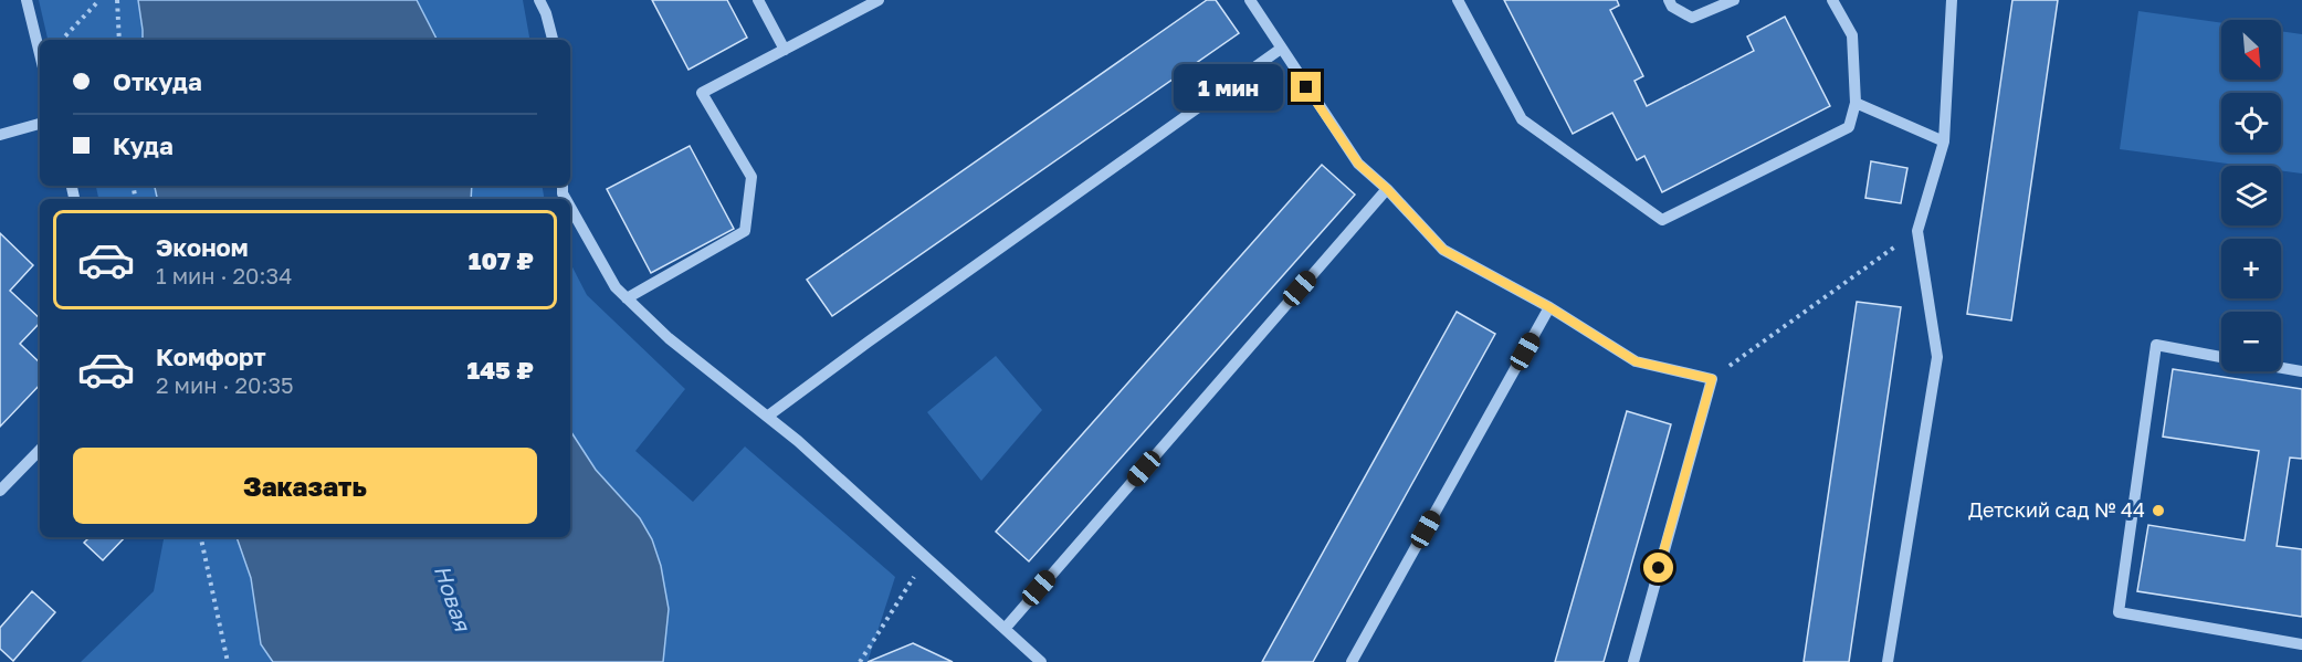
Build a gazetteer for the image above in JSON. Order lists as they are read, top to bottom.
{
  "water": ["Новая"],
  "places": ["Детский сад № 44"],
  "north": "bottom right",
  "page": {
    "map_buttons": ["+", "−"],
    "banner": ["Откуда", "Куда"],
    "bubble": "1 мин",
    "list": [
      {
        "name": "Эконом",
        "note": "1 мин · 20:34",
        "value": "107 ₽"
      },
      {
        "name": "Комфорт",
        "note": "2 мин · 20:35",
        "value": "145 ₽"
      }
    ],
    "buttons": "Заказать"
  }
}
